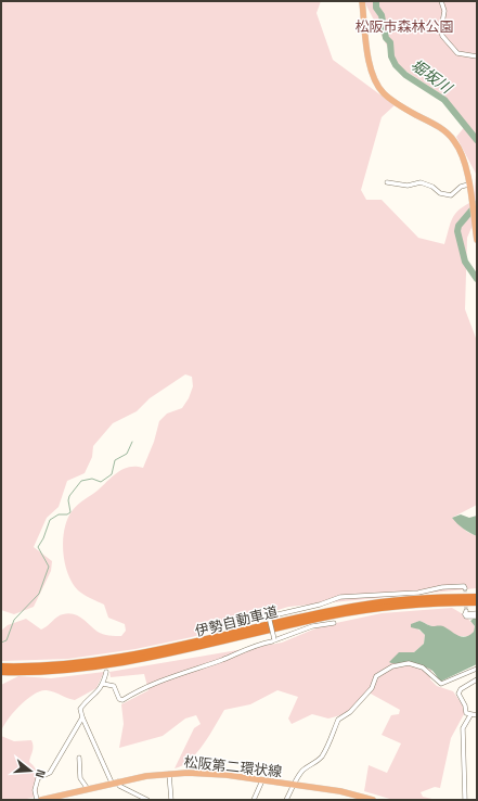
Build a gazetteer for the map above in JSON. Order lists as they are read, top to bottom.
{
  "streets": {
    "highway": ["伊勢自動車道"],
    "main road": ["松阪第二環状線"]
  },
  "water": ["堀坂川"],
  "parks": ["松阪市森林公園"],
  "north": "right"
}
